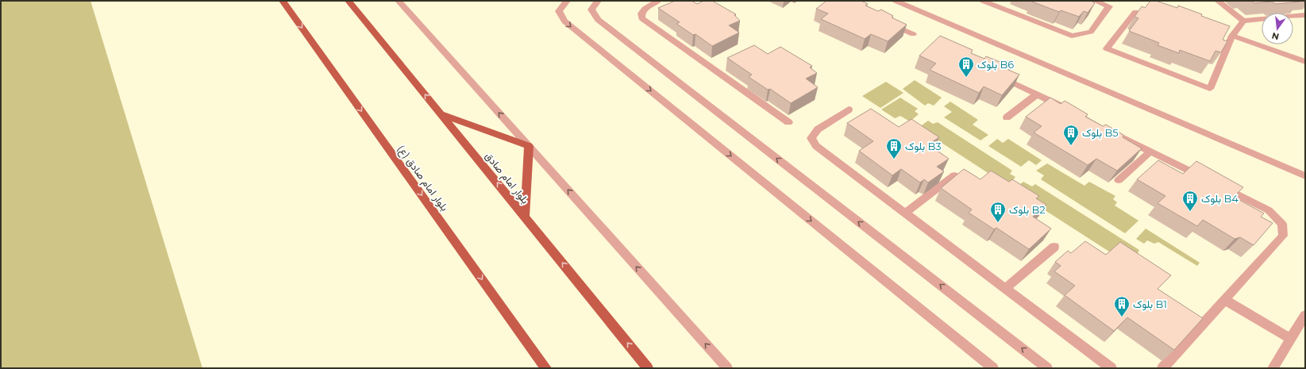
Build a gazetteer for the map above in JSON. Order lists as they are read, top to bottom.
{
  "streets": {
    "main road": ["بلوار امام صادق (ع)", "بلوار امام صادق"]
  },
  "one_way": ["بلوار امام صادق (ع)", "بلوار امام صادق"],
  "places": {
    "building": [
      "بلوک B6",
      "بلوک B5",
      "بلوک B3",
      "بلوک B4",
      "بلوک B2",
      "بلوک B1"
    ]
  },
  "north": "bottom"
}
